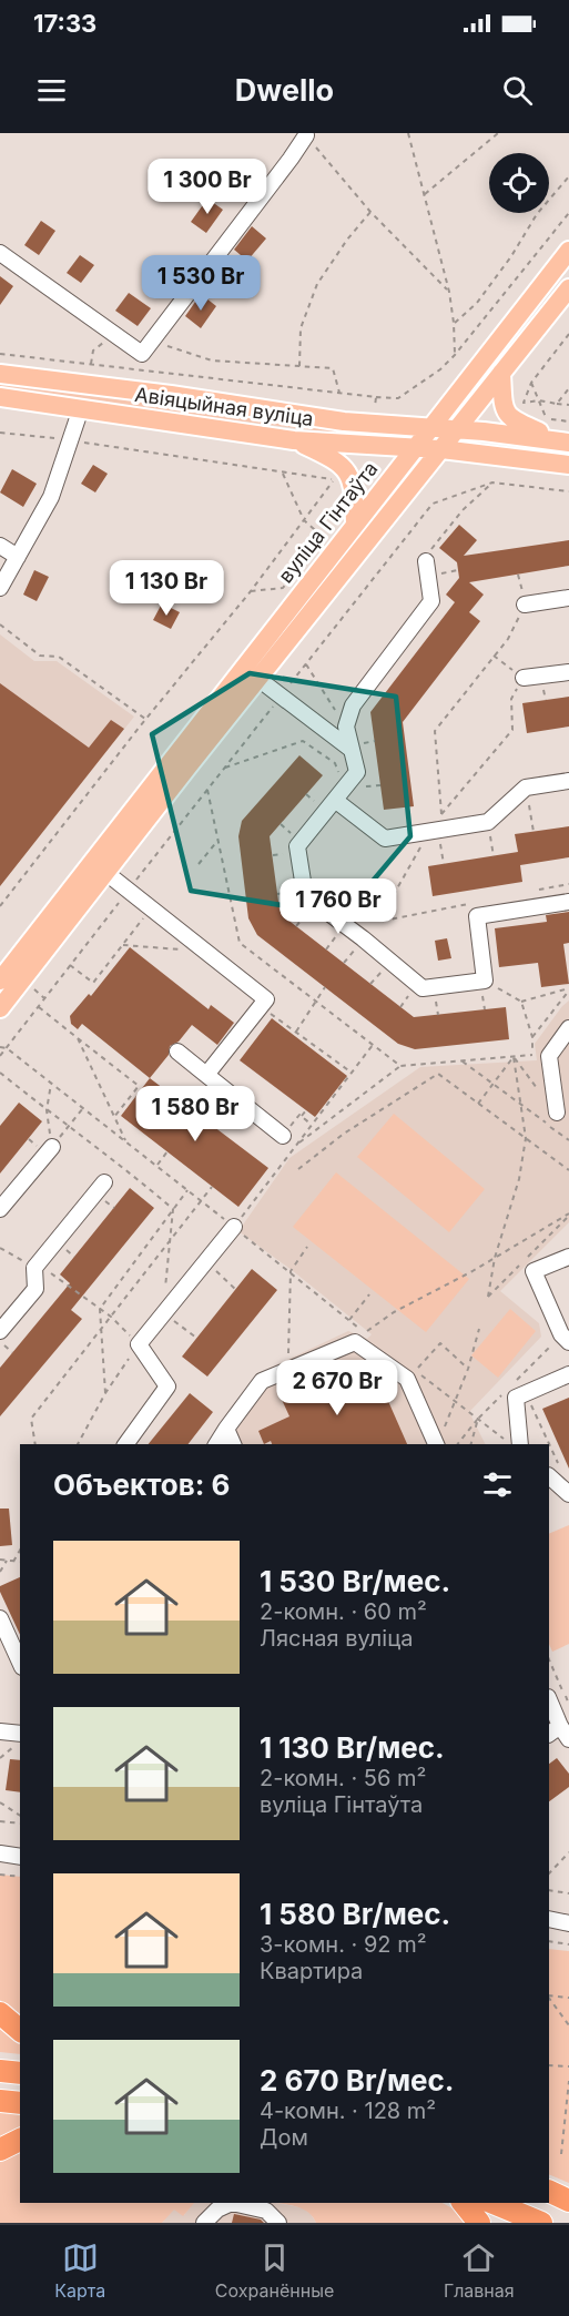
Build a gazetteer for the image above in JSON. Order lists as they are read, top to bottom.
{
  "streets": {
    "main road": ["Авіяцыйная вуліца", "вуліца Гінтаўта"]
  },
  "crossings": [
    ["Авіяцыйная вуліца", "вуліца Гінтаўта"]
  ],
  "page": {
    "status": "17:33",
    "header": "Dwello",
    "price": [
      "1 300 Br",
      "1 530 Br",
      "1 130 Br",
      "1 760 Br",
      "1 580 Br",
      "2 670 Br"
    ],
    "heading": "Объектов: 6",
    "list": [
      {
        "name": "1 530 Br/мес.",
        "note": "2-комн. · 60 m² · Лясная вуліца"
      },
      {
        "name": "1 130 Br/мес.",
        "note": "2-комн. · 56 m² · вуліца Гінтаўта"
      },
      {
        "name": "1 580 Br/мес.",
        "note": "3-комн. · 92 m² · Квартира"
      },
      {
        "name": "2 670 Br/мес.",
        "note": "4-комн. · 128 m² · Дом"
      }
    ],
    "tabs": ["Карта", "Сохранённые", "Главная"]
  }
}
